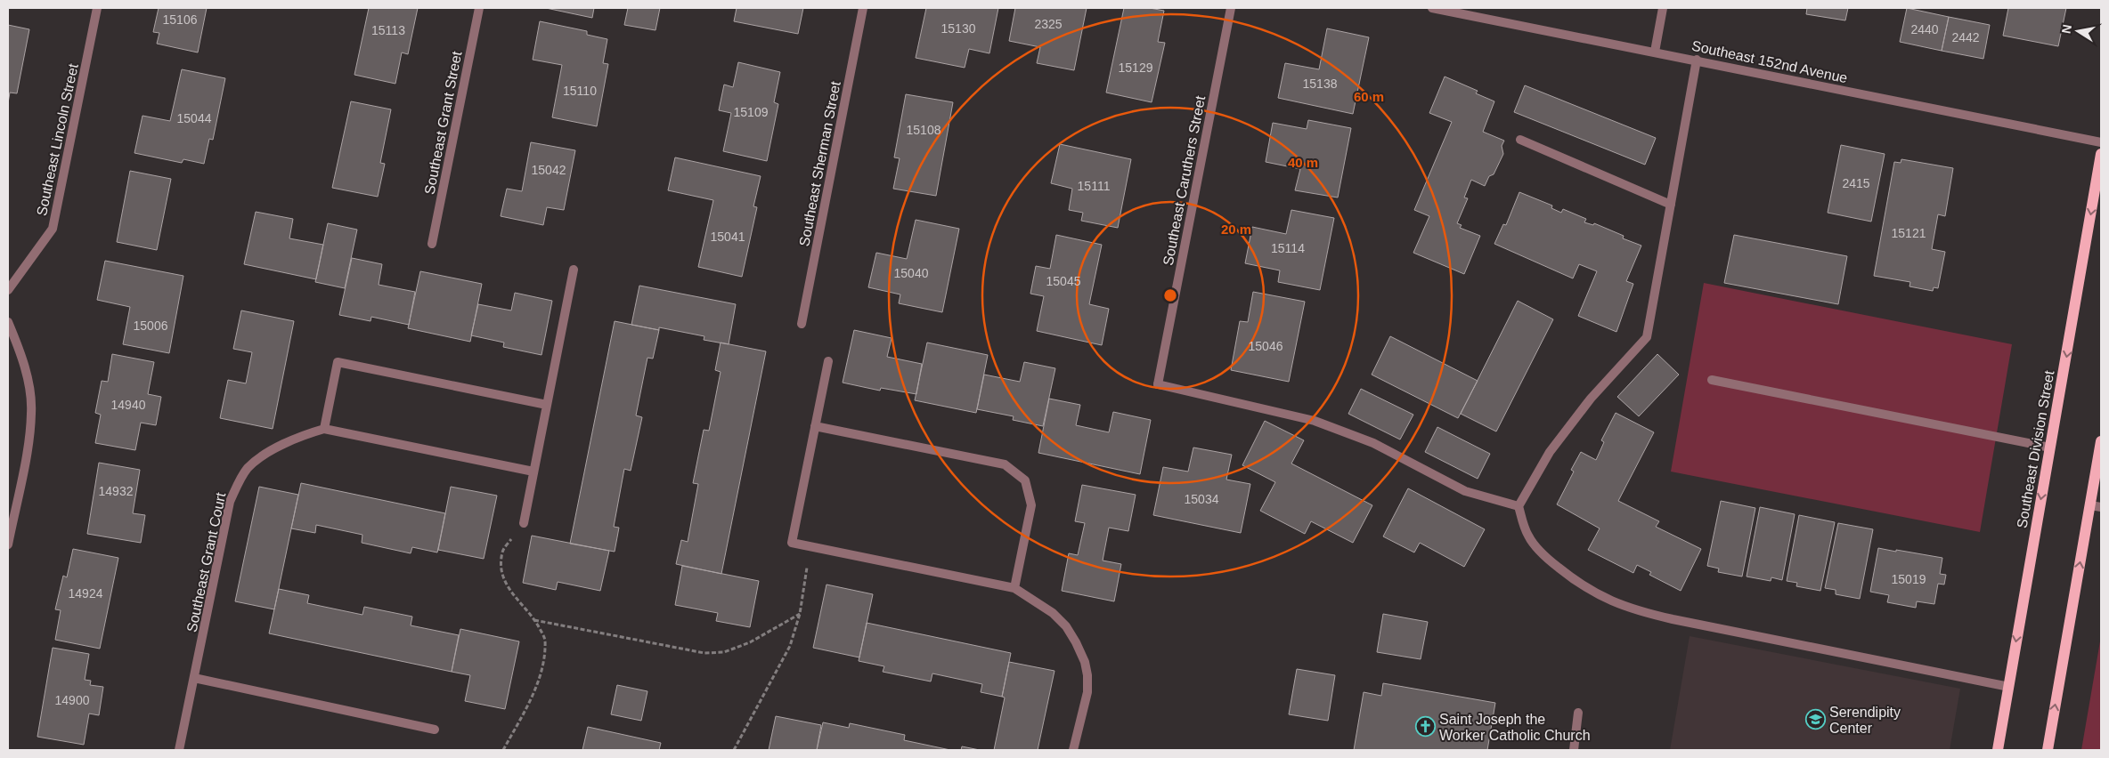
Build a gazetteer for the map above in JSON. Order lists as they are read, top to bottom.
{
  "streets": {
    "main road": ["Southeast Division Street"],
    "street": [
      "Southeast 152nd Avenue",
      "Southeast Grant Street",
      "Southeast Lincoln Street",
      "Southeast Sherman Street",
      "Southeast Caruthers Street",
      "Southeast Grant Court"
    ]
  },
  "places": {
    "school or university": ["Serendipity Center"],
    "church": ["Saint Joseph the Worker Catholic Church"]
  },
  "house_numbers": [
    "15106",
    "2325",
    "15130",
    "2440",
    "15113",
    "2442",
    "15129",
    "15138",
    "15110",
    "15109",
    "15044",
    "15108",
    "15042",
    "2415",
    "15111",
    "15121",
    "15041",
    "15114",
    "15040",
    "15045",
    "15006",
    "15046",
    "14940",
    "14932",
    "15034",
    "15019",
    "14924",
    "14900"
  ],
  "north": "left",
  "rings": ["60 m", "40 m", "20 m"]
}
